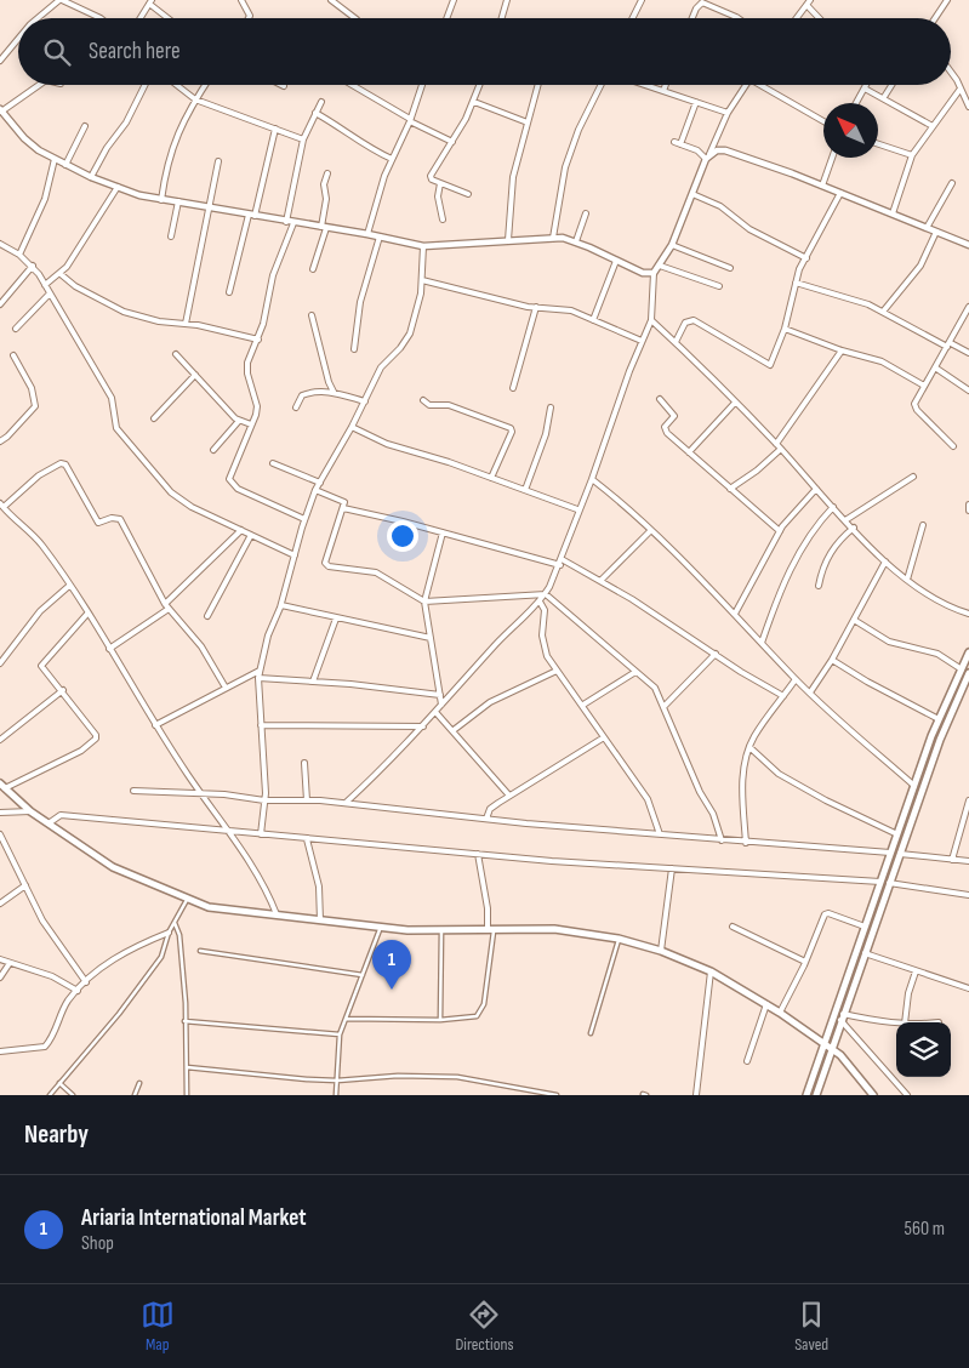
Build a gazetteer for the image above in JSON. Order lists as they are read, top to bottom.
{
  "north": "top left",
  "page": {
    "search": "Search here",
    "pins": "1",
    "heading": "Nearby",
    "list": [
      {
        "mark": "1",
        "name": "Ariaria International Market",
        "note": "Shop",
        "value": "560 m"
      }
    ],
    "nav": ["Map", "Directions", "Saved"]
  }
}
